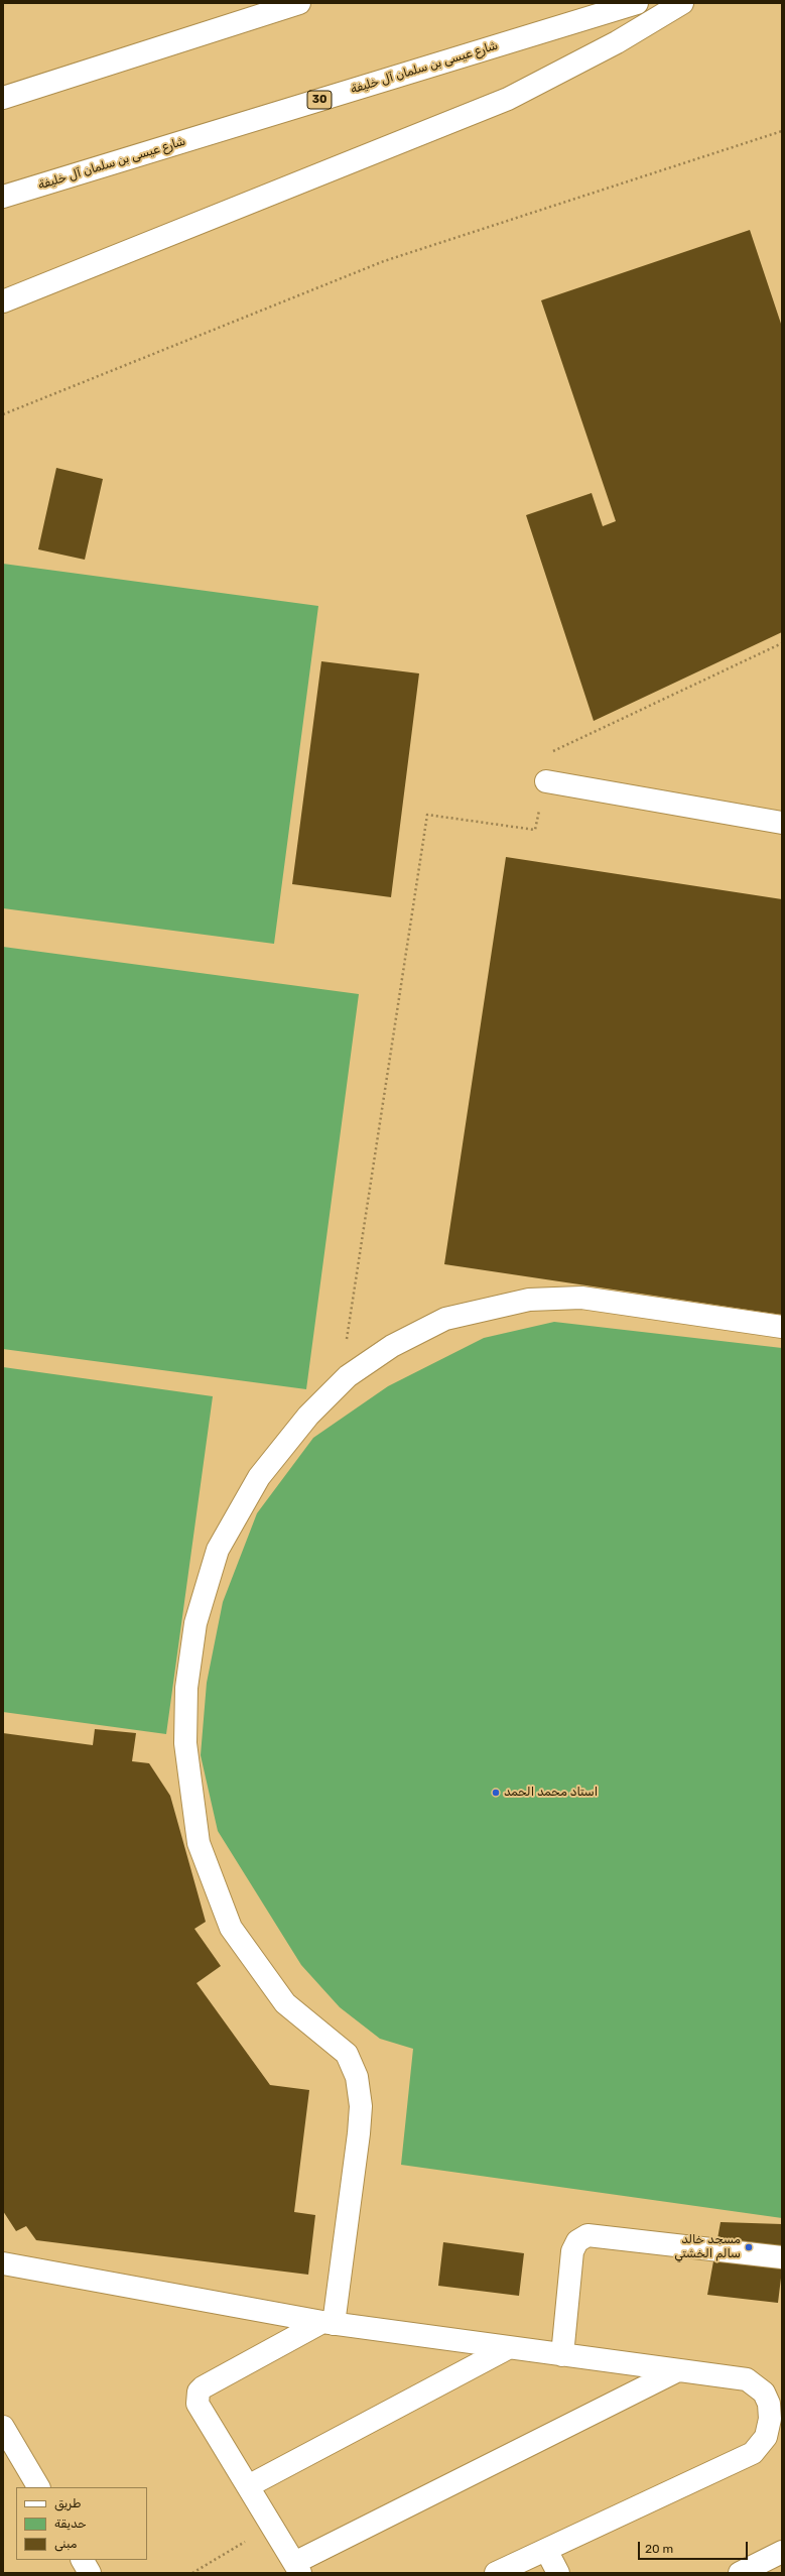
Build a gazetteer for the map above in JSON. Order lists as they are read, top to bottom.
{
  "streets": {
    "main road": ["شارع عيسى بن سلمان آل خليفة", "30"]
  },
  "places": ["استاد محمد الحمد", "مسجد خالد سالم الخشتي"],
  "legend": ["طريق", "حديقة", "مبنى"],
  "scale_bar": "20 m"
}
